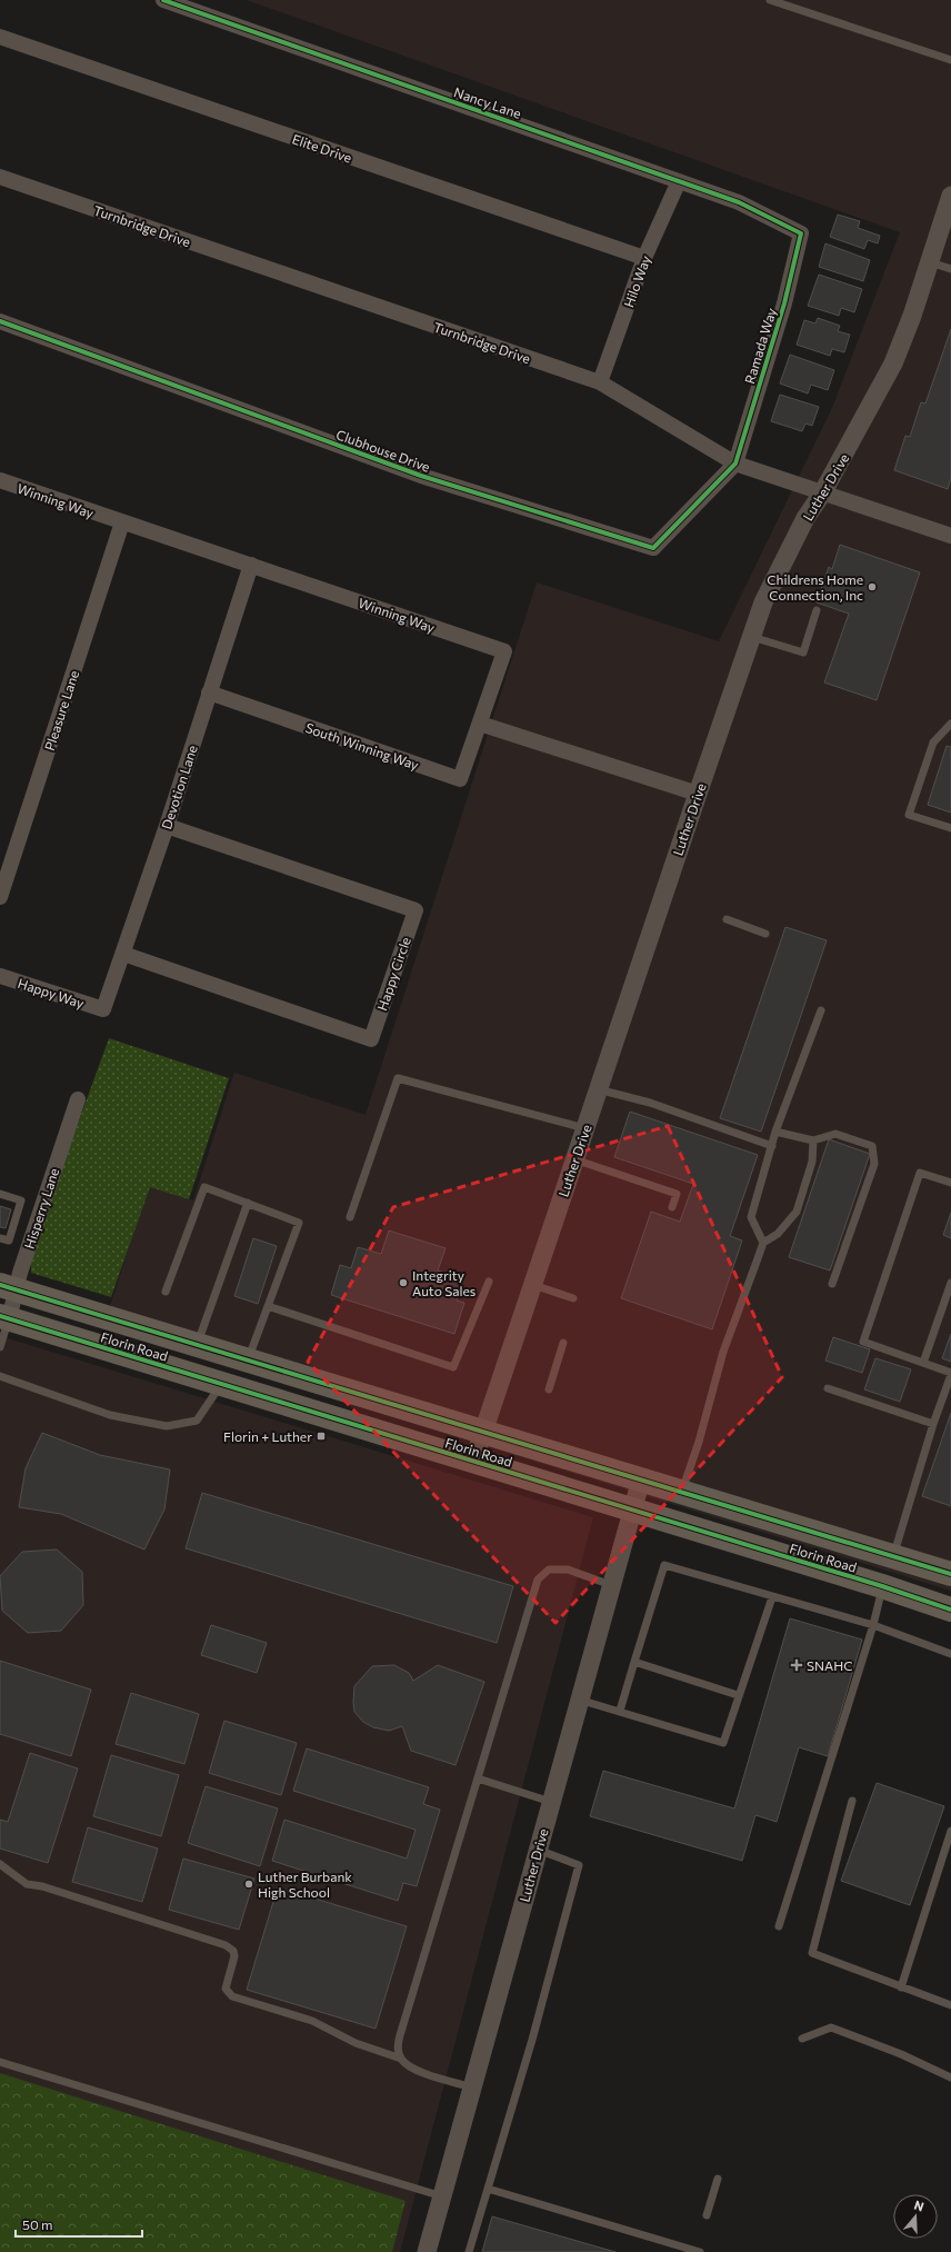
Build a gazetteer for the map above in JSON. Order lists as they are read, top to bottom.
{
  "streets": {
    "main road": ["Florin Road"],
    "street": [
      "Nancy Lane",
      "Elite Drive",
      "Turnbridge Drive",
      "Hilo Way",
      "Ramada Way",
      "Clubhouse Drive",
      "Luther Drive",
      "Winning Way",
      "Pleasure Lane",
      "South Winning Way",
      "Devotion Lane",
      "Happy Circle",
      "Happy Way",
      "Hisperry Lane"
    ]
  },
  "crossings": [
    ["Nancy Lane", "Hilo Way"],
    ["Nancy Lane", "Ramada Way"],
    ["Elite Drive", "Hilo Way"],
    ["Turnbridge Drive", "Hilo Way"],
    ["Turnbridge Drive", "Ramada Way"],
    ["Turnbridge Drive", "Clubhouse Drive"],
    ["Turnbridge Drive", "Luther Drive"],
    ["Ramada Way", "Clubhouse Drive"],
    ["Luther Drive", "Florin Road"],
    ["Winning Way", "Pleasure Lane"],
    ["Winning Way", "South Winning Way"],
    ["Winning Way", "Devotion Lane"],
    ["South Winning Way", "Devotion Lane"],
    ["Devotion Lane", "Happy Circle"],
    ["Devotion Lane", "Happy Way"],
    ["Hisperry Lane", "Florin Road"]
  ],
  "places": {
    "other": ["Childrens Home Connection, Inc", "Integrity Auto Sales", "Luther Burbank High School"],
    "transit": ["Florin + Luther"],
    "health": ["SNAHC"]
  },
  "scale_bar": "50 m",
  "north": "top"
}
